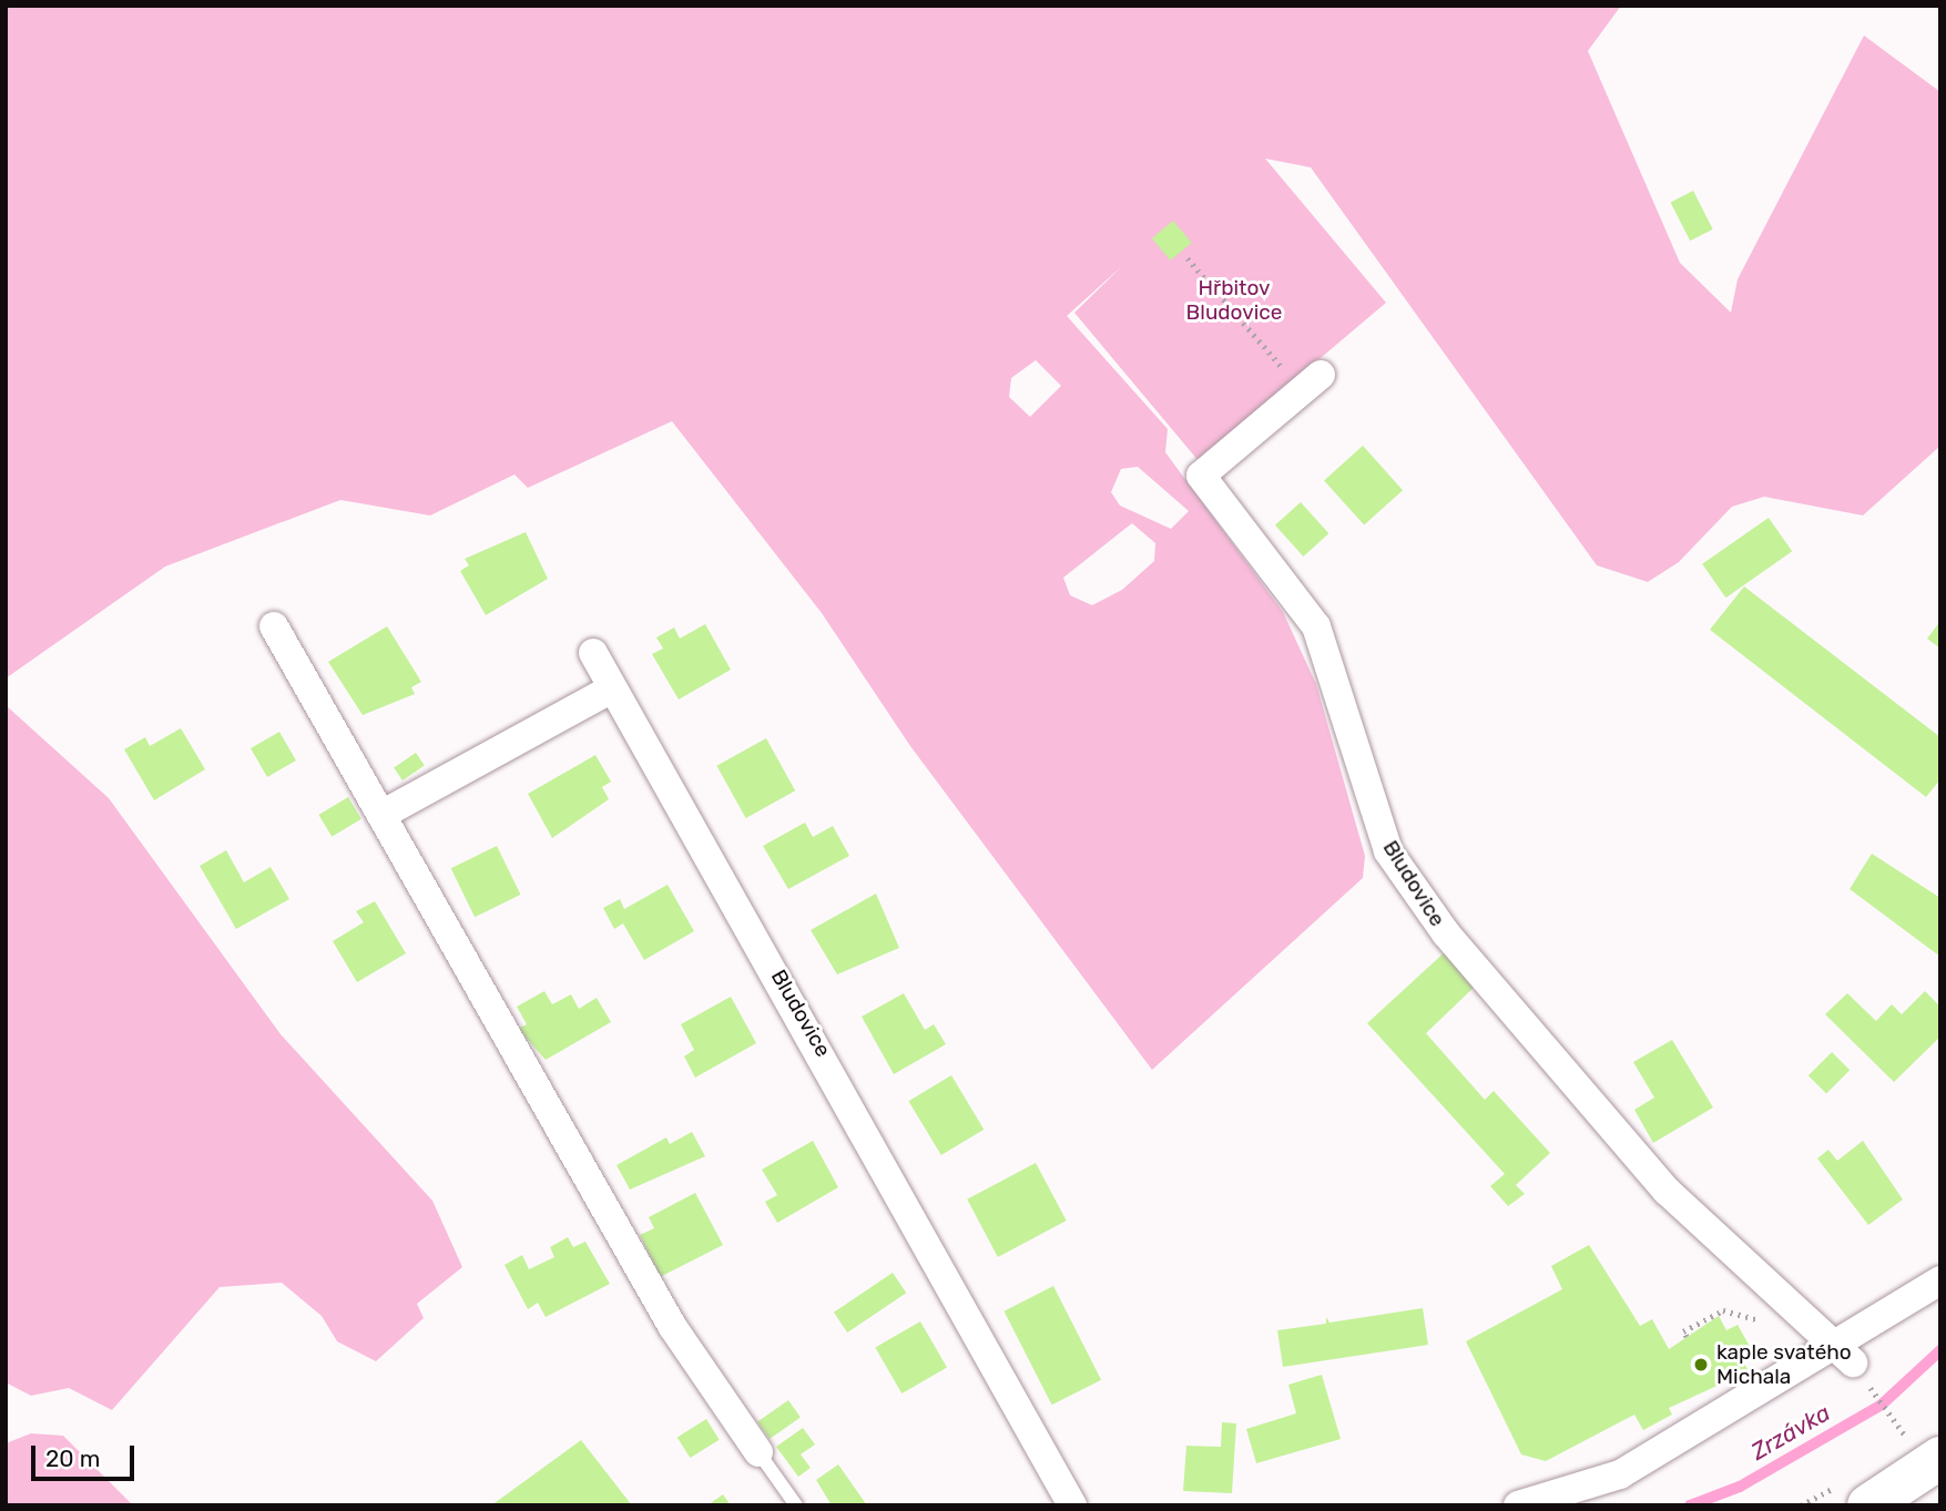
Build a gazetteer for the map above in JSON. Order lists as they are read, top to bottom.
{
  "streets": {
    "street": ["Bludovice"]
  },
  "water": ["Zrzávka"],
  "parks": ["Hřbitov Bludovice"],
  "places": ["kaple svatého Michala"],
  "scale_bar": "20 m"
}
